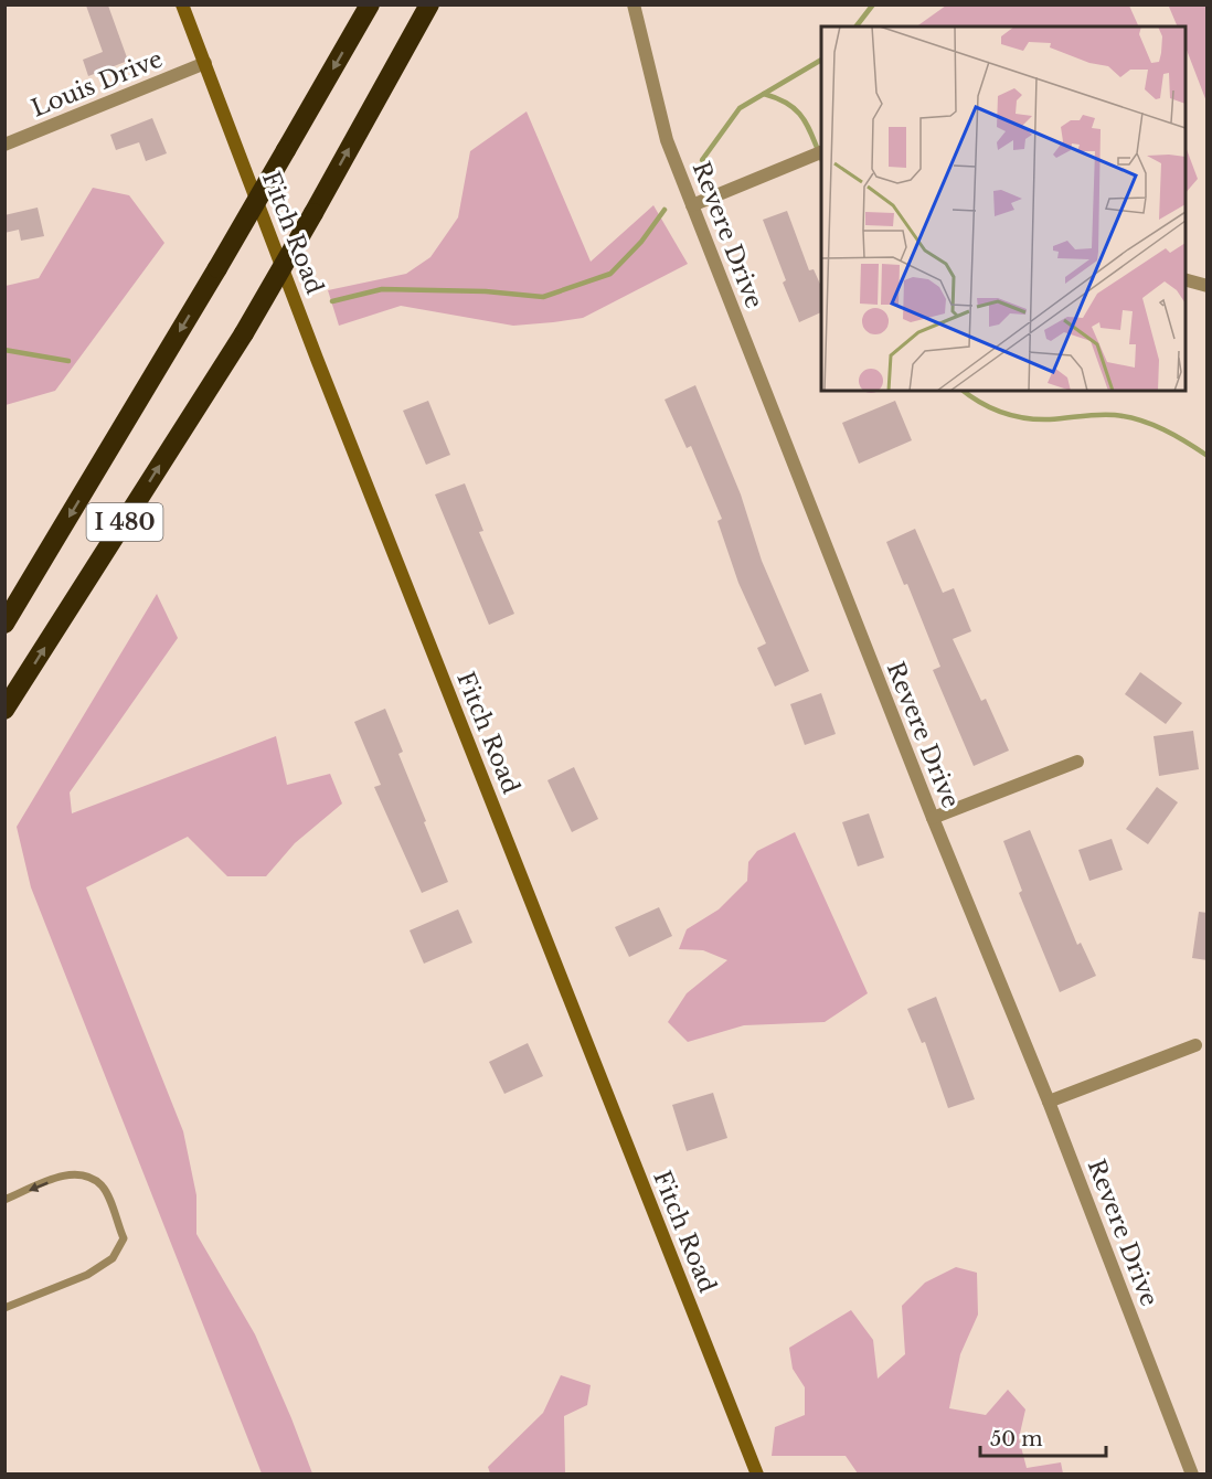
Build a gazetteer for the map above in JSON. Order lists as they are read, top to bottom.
{
  "streets": {
    "highway": ["I 480"],
    "street": ["Louis Drive", "Fitch Road", "Revere Drive"]
  },
  "crossings": [
    ["Louis Drive", "Fitch Road"]
  ],
  "scale_bar": "50 m"
}
